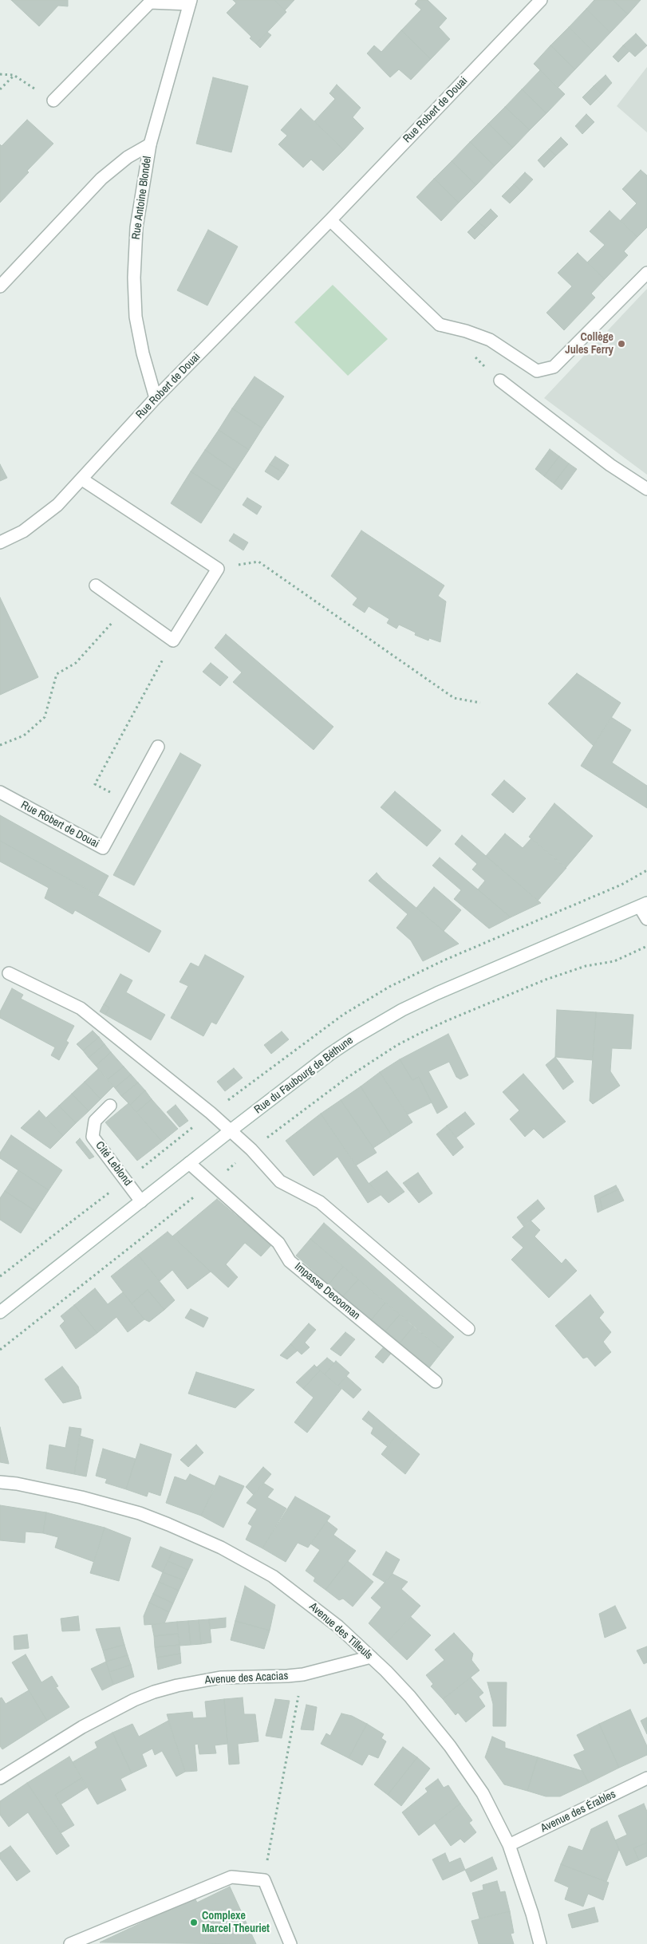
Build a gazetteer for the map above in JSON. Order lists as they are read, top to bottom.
{
  "streets": {
    "street": [
      "Rue Robert de Douai",
      "Rue Antoine Blondel",
      "Rue du Faubourg de Béthune",
      "Cité Leblond",
      "Impasse Decooman",
      "Avenue des Tilleuls",
      "Avenue des Acacias",
      "Avenue des Érables"
    ]
  },
  "crossings": [
    ["Rue Robert de Douai", "Rue Antoine Blondel"],
    ["Rue du Faubourg de Béthune", "Cité Leblond"],
    ["Rue du Faubourg de Béthune", "Impasse Decooman"],
    ["Avenue des Tilleuls", "Avenue des Acacias"],
    ["Avenue des Tilleuls", "Avenue des Érables"]
  ],
  "places": ["Collège Jules Ferry", "Complexe Marcel Theuriet"]
}
